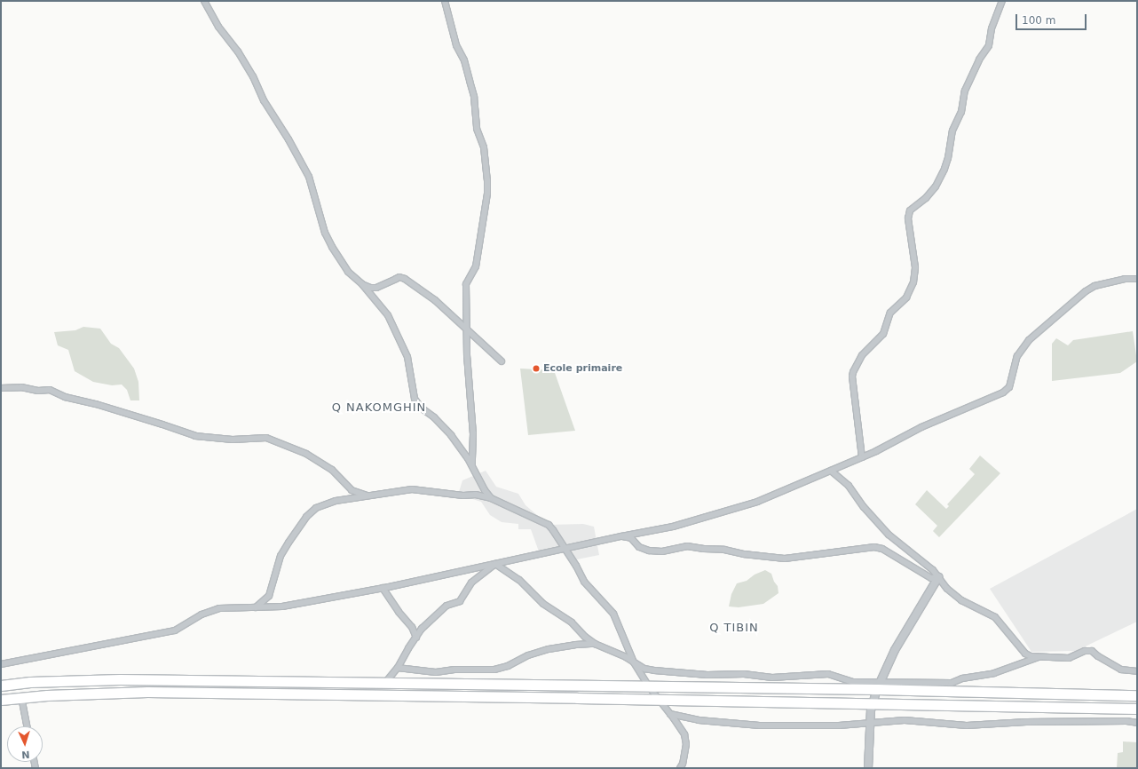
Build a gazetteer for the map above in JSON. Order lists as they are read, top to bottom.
{
  "districts": ["Q NAKOMGHIN", "Q TIBIN"],
  "places": ["Ecole primaire"],
  "scale_bar": "100 m",
  "north": "bottom"
}
